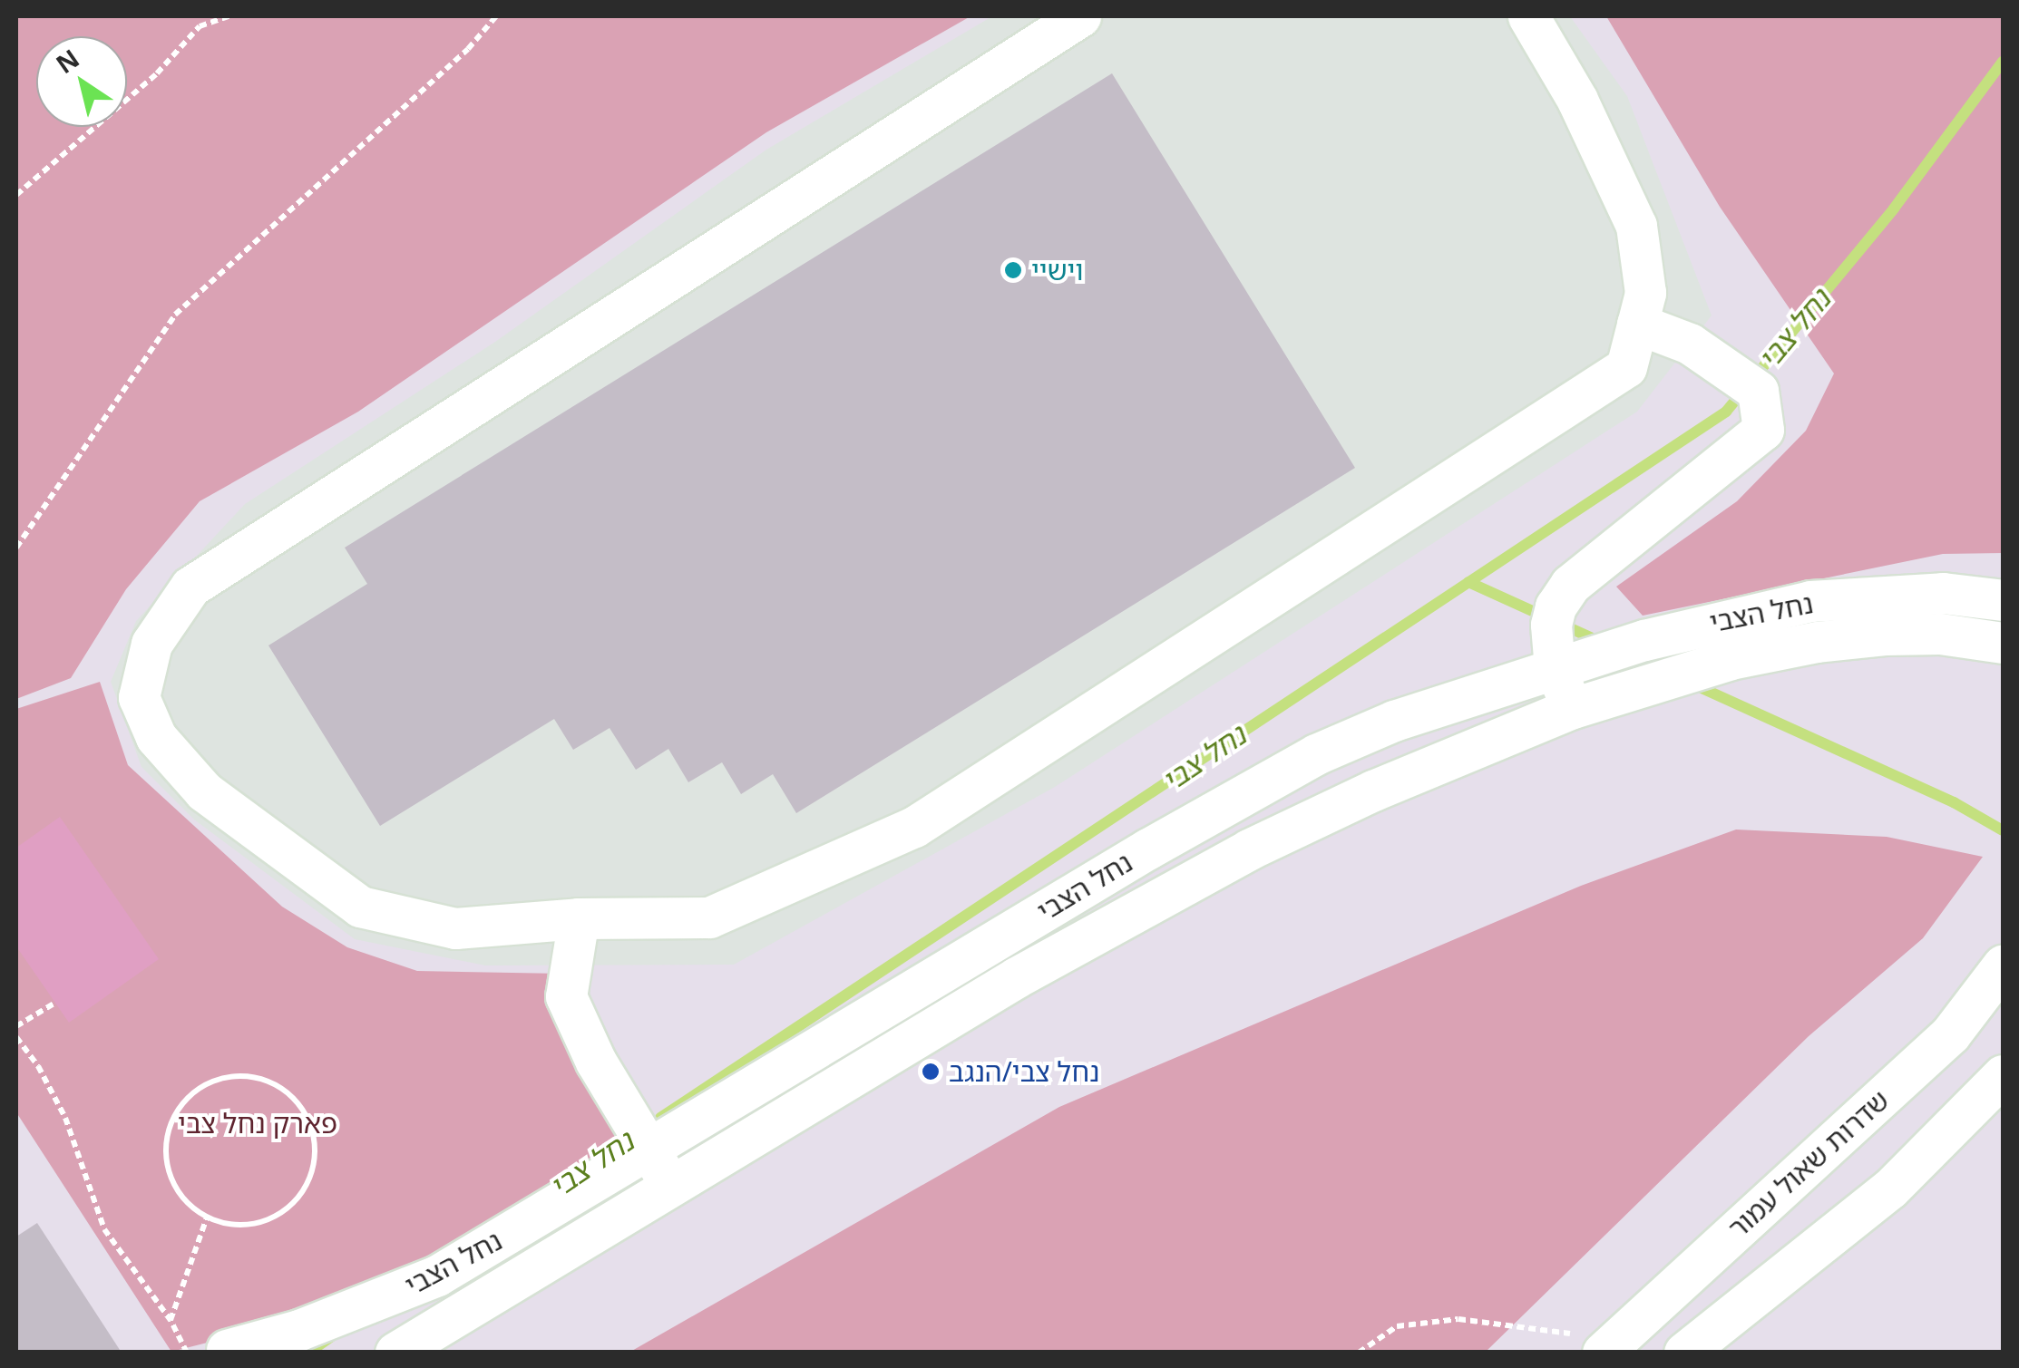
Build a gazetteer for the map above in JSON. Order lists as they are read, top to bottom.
{
  "streets": {
    "street": ["נחל הצבי", "שדרות שאול עמור"]
  },
  "water": ["נחל צבי"],
  "parks": ["פארק נחל צבי"],
  "places": ["וישיי", "נחל צבי/הנגב"],
  "north": "top left"
}
